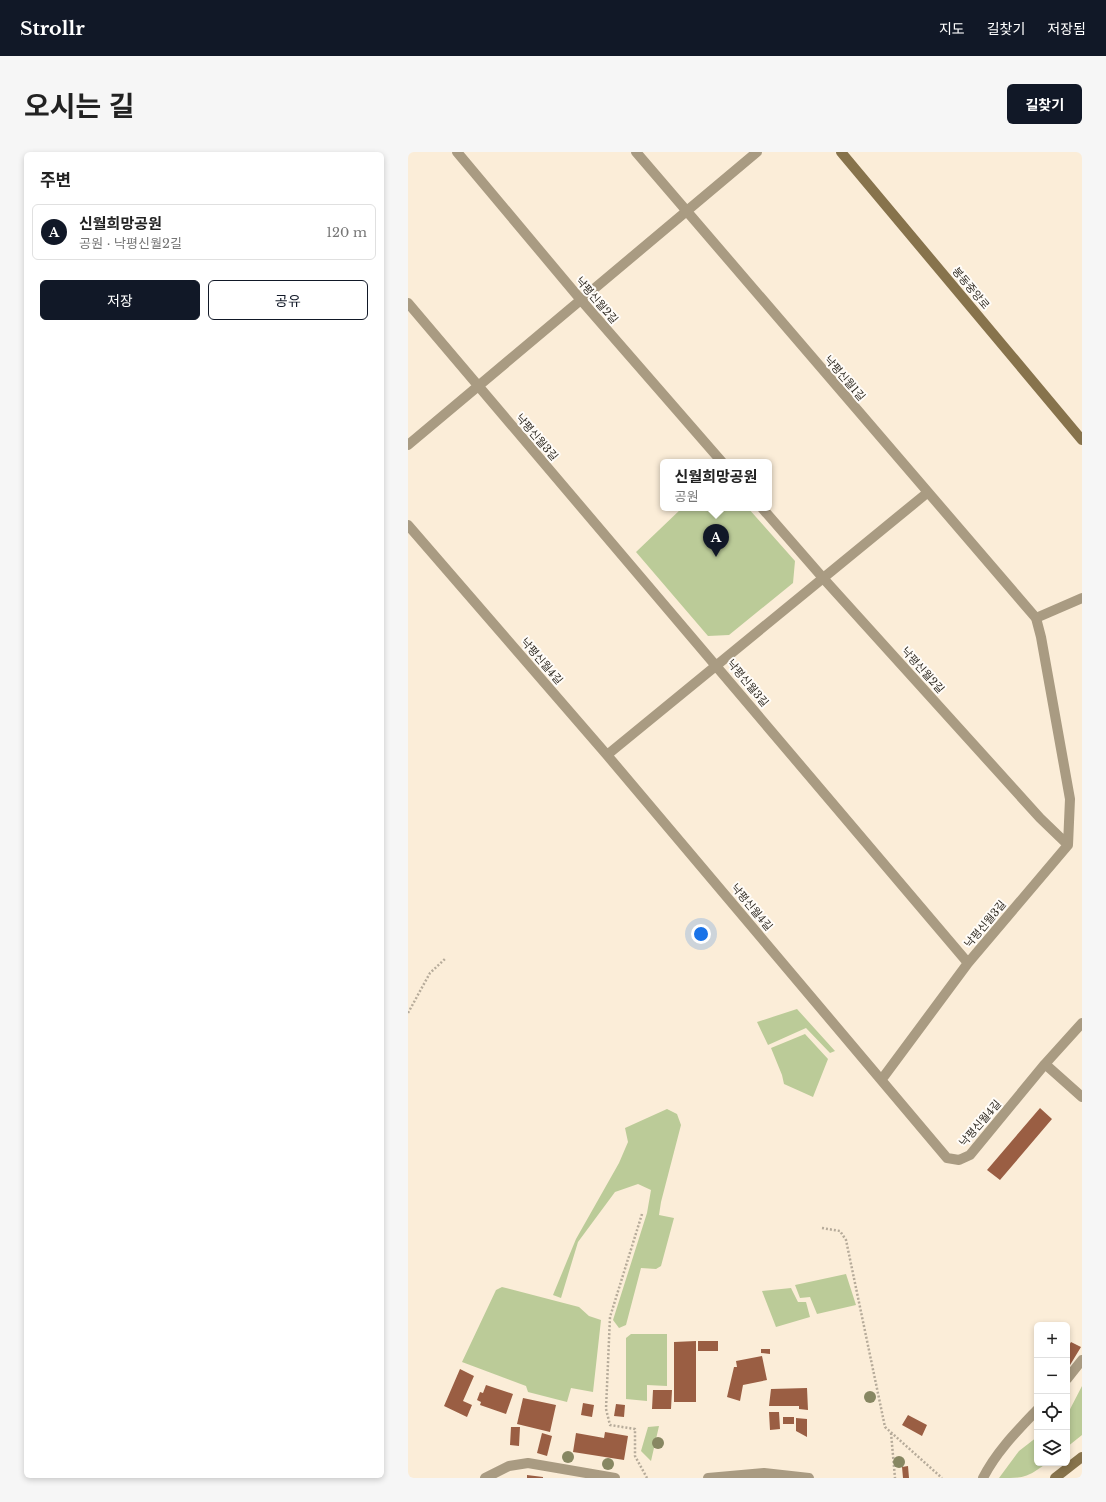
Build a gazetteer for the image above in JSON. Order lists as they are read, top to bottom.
{
  "streets": {
    "street": [
      "봉동중앙로",
      "낙평신월2길",
      "낙평신월1길",
      "낙평신월3길",
      "낙평신월4길"
    ]
  },
  "crossings": [
    ["낙평신월2길", "낙평신월3길"]
  ],
  "page": {
    "header": "Strollr",
    "nav": ["지도", "길찾기", "저장됨"],
    "title": "오시는 길",
    "buttons": [
      "길찾기",
      ["저장", "공유"]
    ],
    "heading": "주변",
    "list": [
      {
        "mark": "A",
        "name": "신월희망공원",
        "note": "공원 · 낙평신월2길",
        "value": "120 m"
      }
    ],
    "popup": ["신월희망공원", "공원"],
    "pins": "A",
    "map_buttons": ["+", "−"]
  }
}
